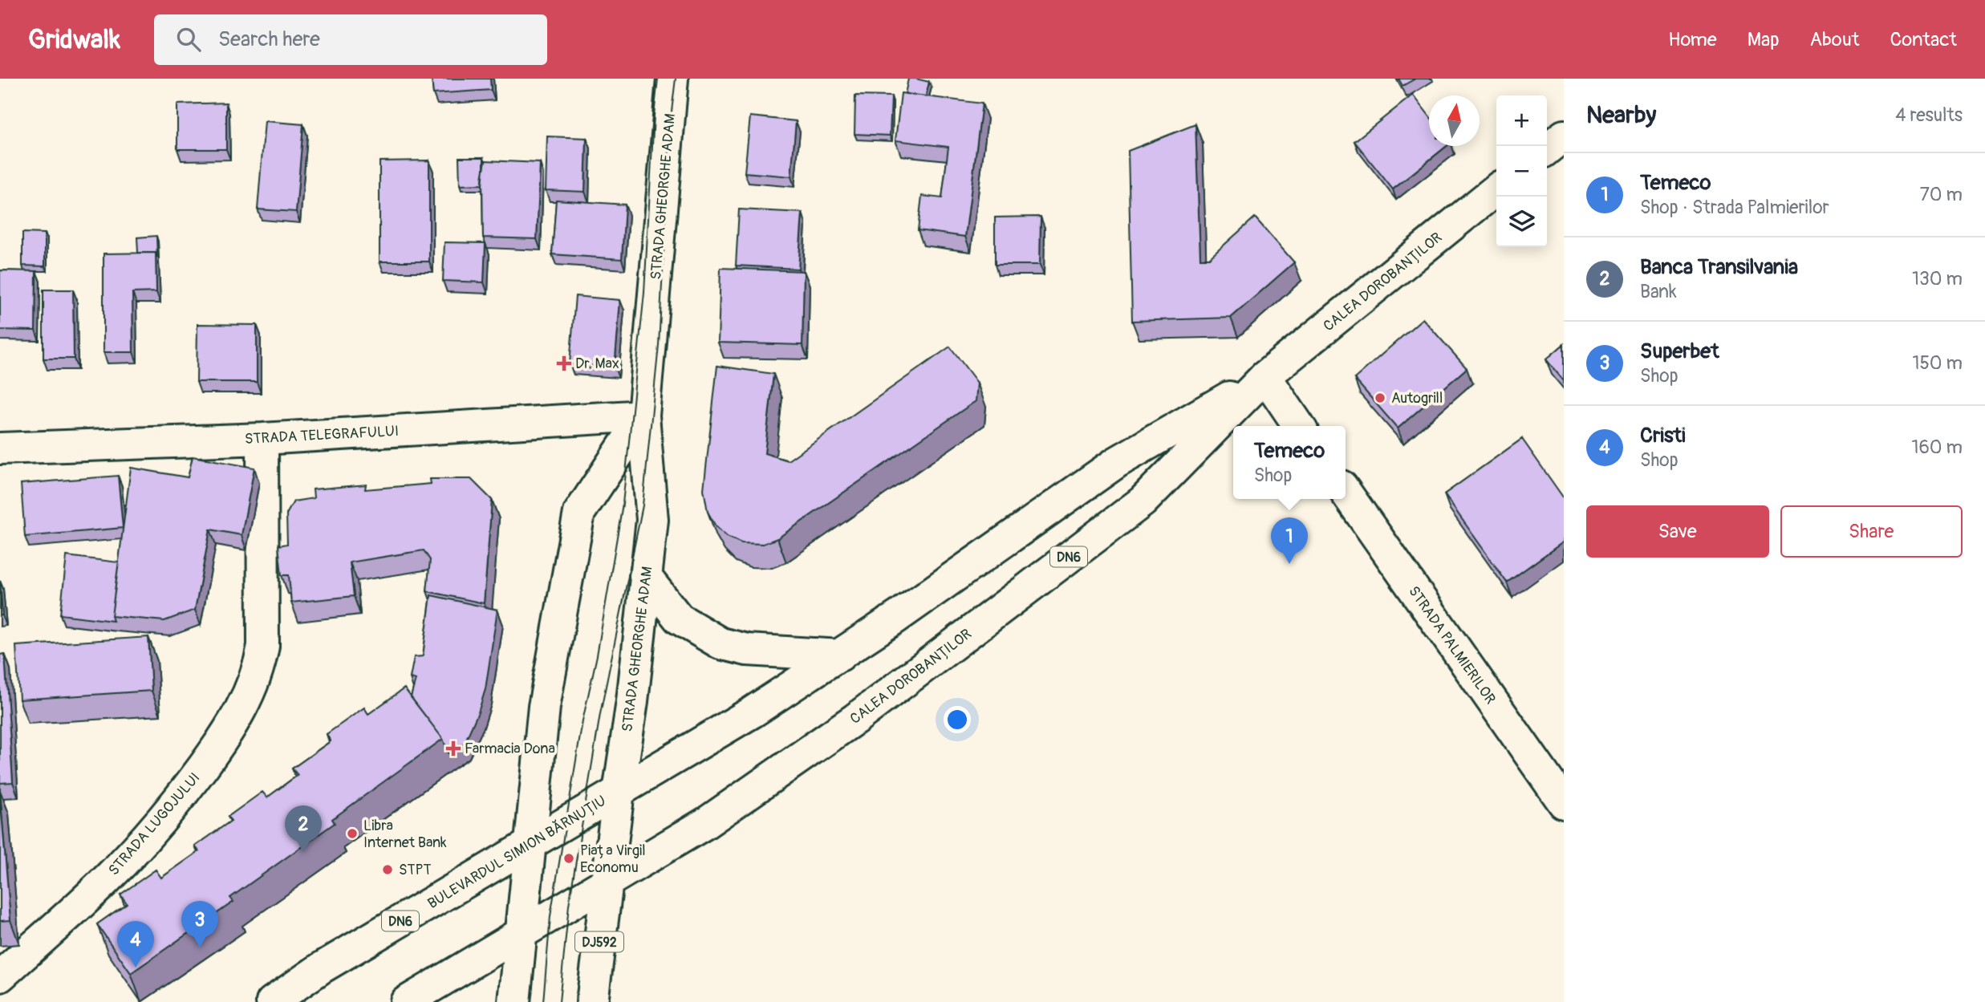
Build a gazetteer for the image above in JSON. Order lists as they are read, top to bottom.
{
  "streets": {
    "main road": [
      "STRADA GHEORGHE ADAM",
      "CALEA DOROBANȚILOR",
      "STRADA TELEGRAFULUI",
      "DN6",
      "STRADA PALMIERILOR",
      "STRADA LUGOJULUI",
      "BULEVARDUL SIMION BĂRNUȚIU",
      "DJ592"
    ]
  },
  "crossings": [
    ["STRADA GHEORGHE ADAM", "CALEA DOROBANȚILOR"],
    ["STRADA GHEORGHE ADAM", "STRADA TELEGRAFULUI"],
    ["STRADA GHEORGHE ADAM", "DN6"],
    ["STRADA GHEORGHE ADAM", "BULEVARDUL SIMION BĂRNUȚIU"],
    ["STRADA GHEORGHE ADAM", "DJ592"],
    ["CALEA DOROBANȚILOR", "DN6"],
    ["CALEA DOROBANȚILOR", "BULEVARDUL SIMION BĂRNUȚIU"],
    ["CALEA DOROBANȚILOR", "DJ592"],
    ["STRADA TELEGRAFULUI", "STRADA LUGOJULUI"]
  ],
  "places": {
    "health": ["Dr. Max", "Farmacia Dona"],
    "other": [
      "Autogrill",
      "Libra Internet Bank",
      "Piața Virgil Economu",
      "STPT"
    ]
  },
  "north": "top",
  "page": {
    "header": "Gridwalk",
    "search": "Search here",
    "nav": [
      "Home",
      "Map",
      "About",
      "Contact"
    ],
    "heading": ["Nearby", "4 results"],
    "map_buttons": ["+", "−"],
    "list": [
      {
        "mark": "1",
        "name": "Temeco",
        "note": "Shop · Strada Palmierilor",
        "value": "70 m"
      },
      {
        "mark": "2",
        "name": "Banca Transilvania",
        "note": "Bank",
        "value": "130 m"
      },
      {
        "mark": "3",
        "name": "Superbet",
        "note": "Shop",
        "value": "150 m"
      },
      {
        "mark": "4",
        "name": "Cristi",
        "note": "Shop",
        "value": "160 m"
      }
    ],
    "popup": ["Temeco", "Shop"],
    "buttons": ["Save", "Share"],
    "pins": [
      "1",
      "2",
      "3",
      "4"
    ]
  }
}
